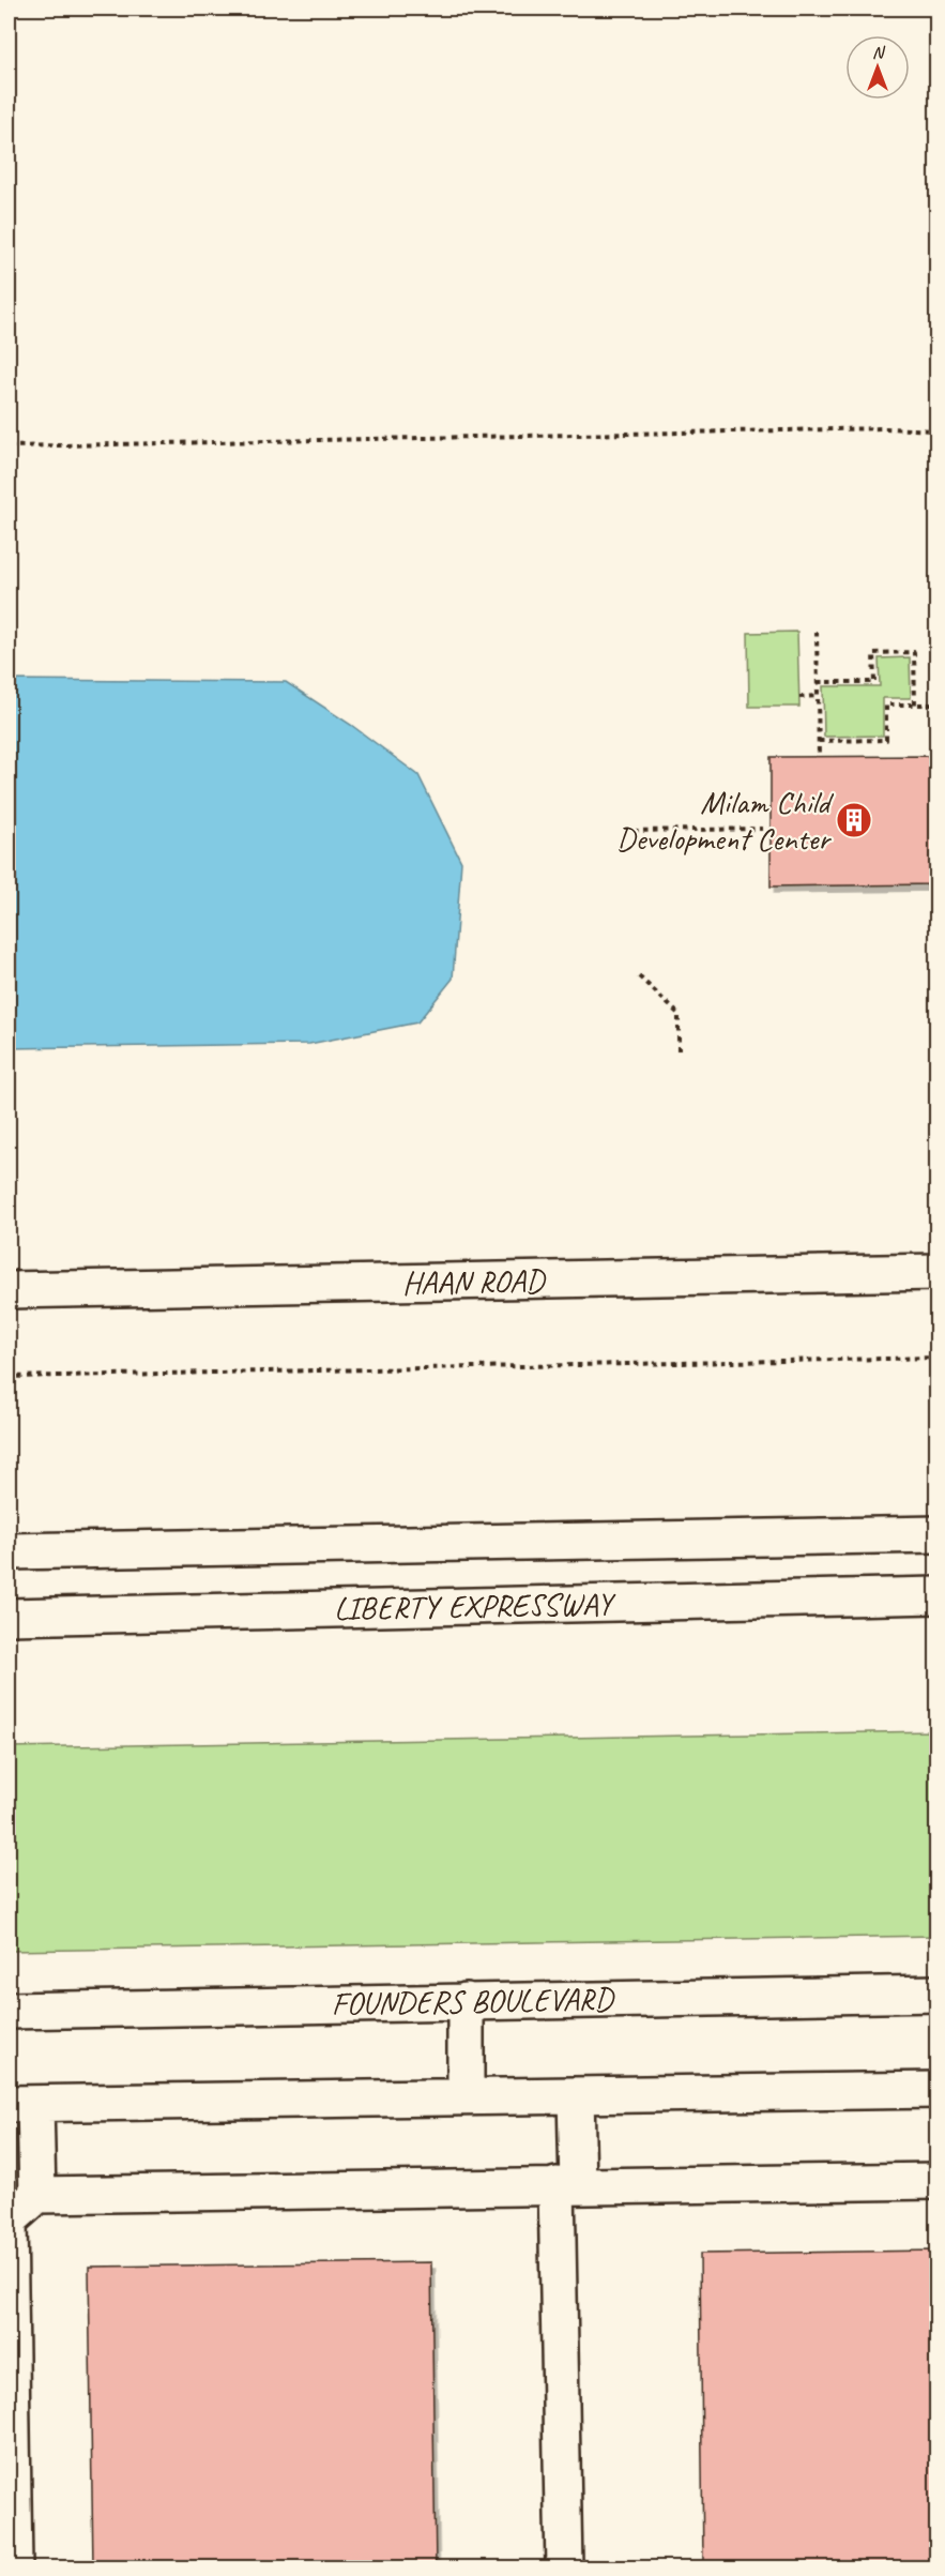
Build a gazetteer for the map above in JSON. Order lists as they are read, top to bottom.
{
  "streets": {
    "main road": ["HAAN ROAD", "LIBERTY EXPRESSWAY", "FOUNDERS BOULEVARD"]
  },
  "places": {
    "building": ["Milam Child Development Center"]
  },
  "north": "top"
}
